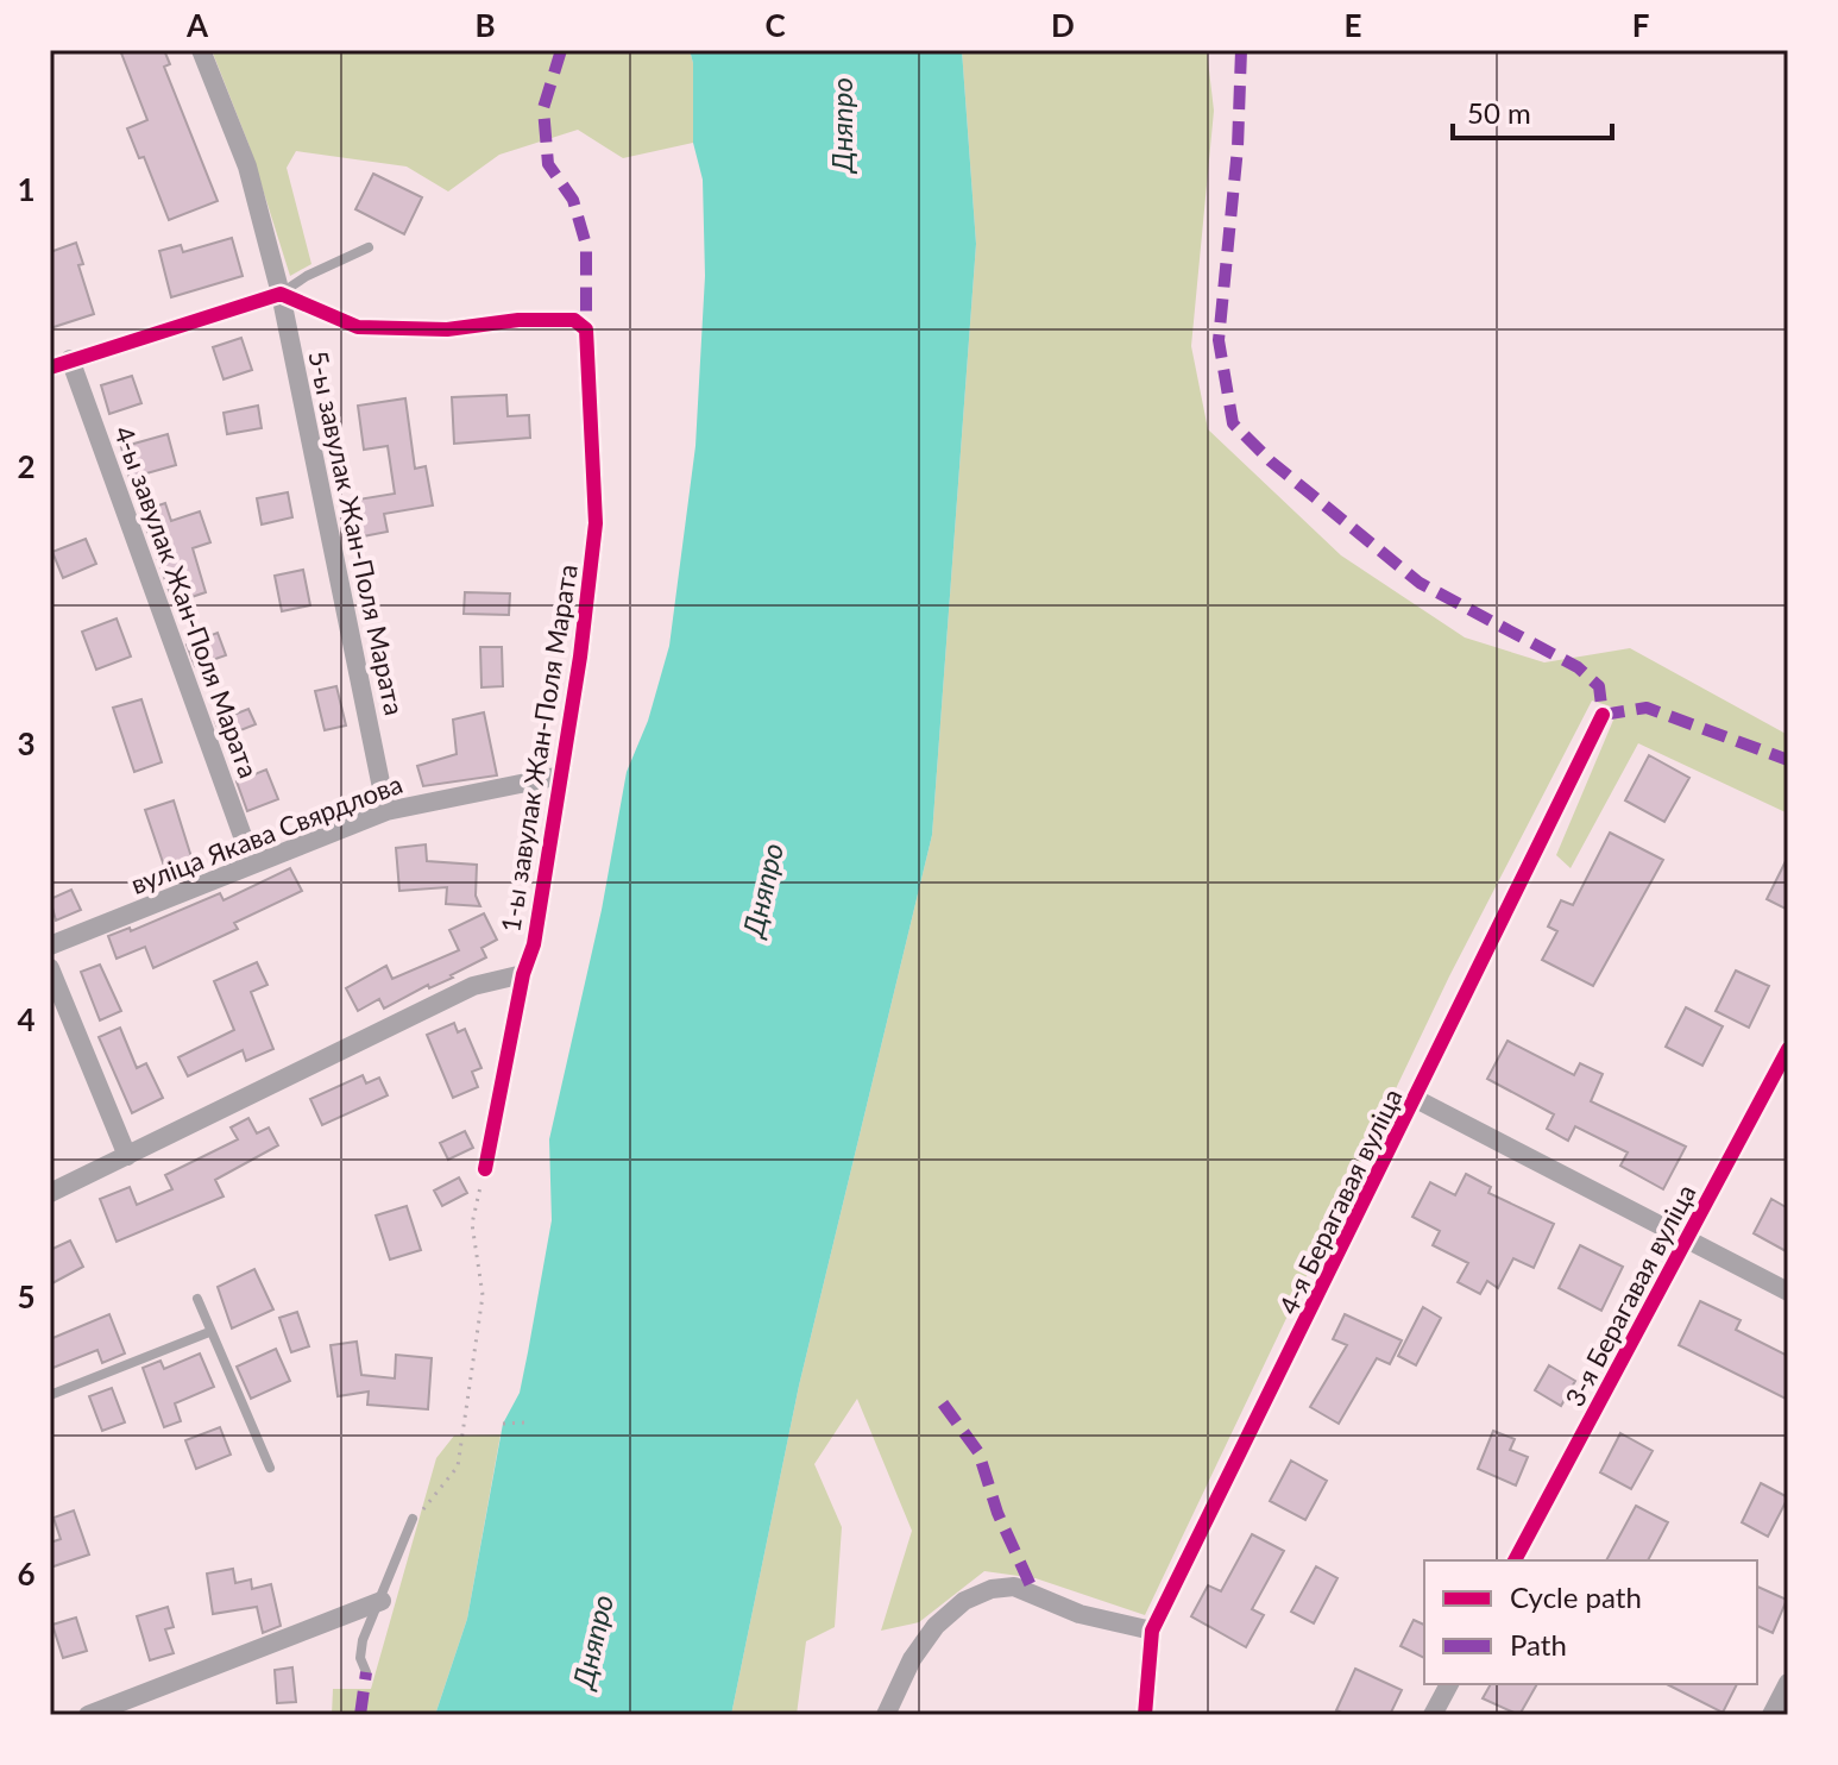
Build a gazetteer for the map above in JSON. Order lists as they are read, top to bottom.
{
  "streets": {
    "street": [
      "5-ы завулак Жан-Поля Марата",
      "4-ы завулак Жан-Поля Марата",
      "1-ы завулак Жан-Поля Марата",
      "вуліца Якава Свярдлова",
      "4-я Берагавая вуліца",
      "3-я Берагавая вуліца"
    ]
  },
  "crossings": [
    ["5-ы завулак Жан-Поля Марата", "1-ы завулак Жан-Поля Марата"],
    ["5-ы завулак Жан-Поля Марата", "вуліца Якава Свярдлова"],
    ["4-ы завулак Жан-Поля Марата", "вуліца Якава Свярдлова"],
    ["1-ы завулак Жан-Поля Марата", "вуліца Якава Свярдлова"]
  ],
  "water": ["Дняпро"],
  "legend": ["Cycle path", "Path"],
  "scale_bar": "50 m",
  "grid": {
    "columns": [
      "A",
      "B",
      "C",
      "D",
      "E",
      "F"
    ],
    "rows": [
      "1",
      "2",
      "3",
      "4",
      "5",
      "6"
    ]
  }
}
